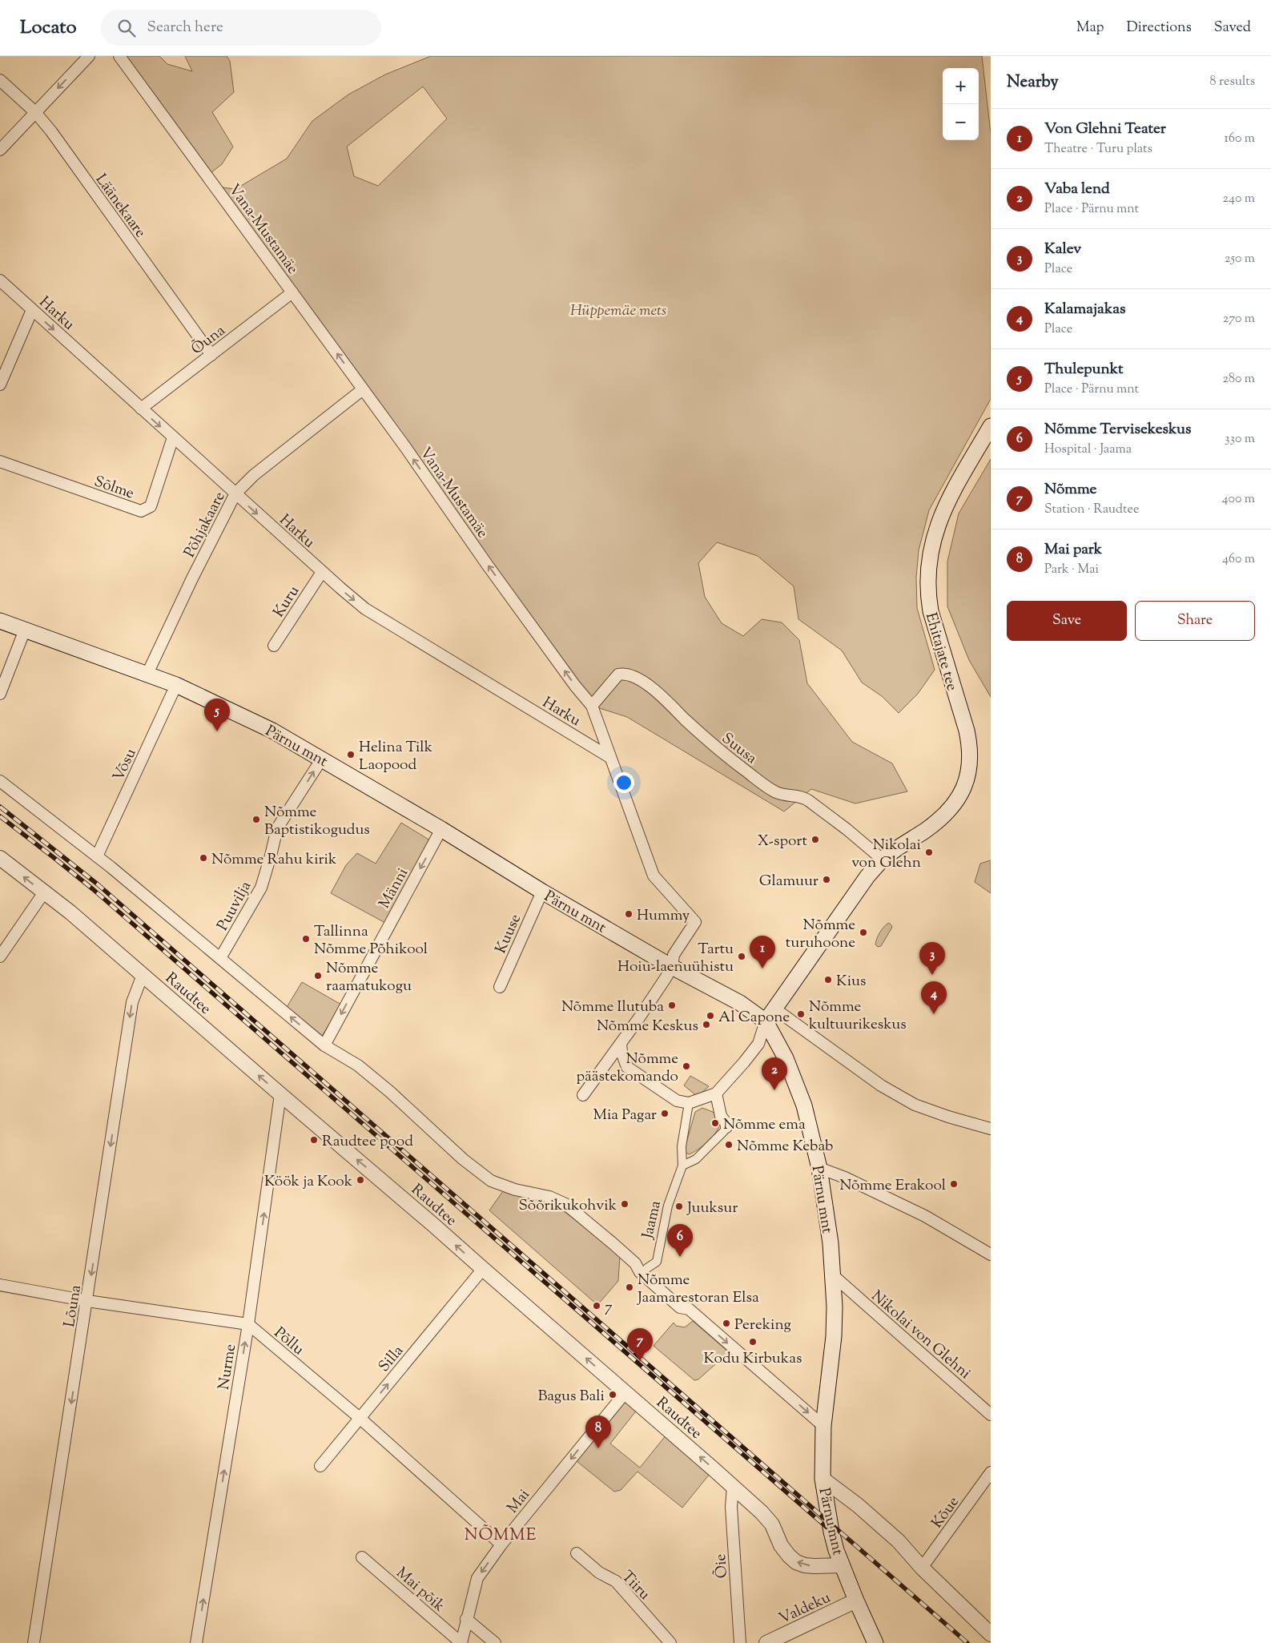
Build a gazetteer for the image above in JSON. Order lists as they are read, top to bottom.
{
  "streets": {
    "main road": ["Ehitajate tee", "Pärnu mnt"],
    "street": [
      "Läänekaare",
      "Vana-Mustamäe",
      "Harku",
      "Õuna",
      "Sõlme",
      "Põhjakaare",
      "Kuru",
      "Suusa",
      "Võsu",
      "Männi",
      "Puuvilja",
      "Kuuse",
      "Raudtee",
      "Jaama",
      "Lõuna",
      "Nikolai von Glehni",
      "Põllu",
      "Silla",
      "Nurme",
      "Mai",
      "Kõue",
      "Õie",
      "Tiiru",
      "Mai põik",
      "Valdeku"
    ]
  },
  "crossings": [
    ["Läänekaare", "Õuna"],
    ["Vana-Mustamäe", "Harku"],
    ["Vana-Mustamäe", "Õuna"],
    ["Vana-Mustamäe", "Põhjakaare"],
    ["Vana-Mustamäe", "Ehitajate tee"],
    ["Vana-Mustamäe", "Pärnu mnt"],
    ["Vana-Mustamäe", "Suusa"],
    ["Vana-Mustamäe", "Jaama"],
    ["Harku", "Õuna"],
    ["Harku", "Sõlme"],
    ["Harku", "Põhjakaare"],
    ["Harku", "Kuru"],
    ["Põhjakaare", "Pärnu mnt"],
    ["Ehitajate tee", "Pärnu mnt"],
    ["Ehitajate tee", "Suusa"],
    ["Ehitajate tee", "Jaama"],
    ["Pärnu mnt", "Võsu"],
    ["Pärnu mnt", "Männi"],
    ["Pärnu mnt", "Puuvilja"],
    ["Pärnu mnt", "Kuuse"],
    ["Pärnu mnt", "Raudtee"],
    ["Pärnu mnt", "Jaama"],
    ["Pärnu mnt", "Nikolai von Glehni"],
    ["Pärnu mnt", "Valdeku"],
    ["Raudtee", "Lõuna"],
    ["Raudtee", "Silla"],
    ["Raudtee", "Nurme"],
    ["Raudtee", "Mai"],
    ["Raudtee", "Õie"],
    ["Põllu", "Silla"],
    ["Põllu", "Nurme"],
    ["Põllu", "Mai"],
    ["Mai", "Mai põik"]
  ],
  "one_way": [
    "Vana-Mustamäe",
    "Harku",
    "Männi",
    "Puuvilja",
    "Lõuna",
    "Silla",
    "Nurme",
    "Mai"
  ],
  "districts": ["NÕMME"],
  "parks": ["Hüppemäe mets"],
  "places": [
    "Helina Tilk Laopood",
    "Nõmme Baptistikogudus",
    "X-sport",
    "Nikolai von Glehn",
    "Nõmme Rahu kirik",
    "Glamuur",
    "Hummy",
    "Nõmme turuhoone",
    "Tallinna Nõmme Põhikool",
    "Tartu Hoiu-laenuühistu",
    "Nõmme raamatukogu",
    "Kius",
    "Nõmme Ilutuba",
    "Nõmme kultuurikeskus",
    "Al Capone",
    "Nõmme Keskus",
    "Nõmme päästekomando",
    "Mia Pagar",
    "Nõmme ema",
    "Raudtee pood",
    "Nõmme Kebab",
    "Köök ja Kook",
    "Nõmme Erakool",
    "Sõõrikukohvik",
    "Juuksur",
    "Nõmme Jaamarestoran Elsa",
    "7",
    "Pereking",
    "Kodu Kirbukas",
    "Bagus Bali"
  ],
  "page": {
    "header": "Locato",
    "search": "Search here",
    "nav": ["Map", "Directions", "Saved"],
    "heading": ["Nearby", "8 results"],
    "map_buttons": ["+", "−"],
    "list": [
      {
        "mark": "1",
        "name": "Von Glehni Teater",
        "note": "Theatre · Turu plats",
        "value": "160 m"
      },
      {
        "mark": "2",
        "name": "Vaba lend",
        "note": "Place · Pärnu mnt",
        "value": "240 m"
      },
      {
        "mark": "3",
        "name": "Kalev",
        "note": "Place",
        "value": "250 m"
      },
      {
        "mark": "4",
        "name": "Kalamajakas",
        "note": "Place",
        "value": "270 m"
      },
      {
        "mark": "5",
        "name": "Thulepunkt",
        "note": "Place · Pärnu mnt",
        "value": "280 m"
      },
      {
        "mark": "6",
        "name": "Nõmme Tervisekeskus",
        "note": "Hospital · Jaama",
        "value": "330 m"
      },
      {
        "mark": "7",
        "name": "Nõmme",
        "note": "Station · Raudtee",
        "value": "400 m"
      },
      {
        "mark": "8",
        "name": "Mai park",
        "note": "Park · Mai",
        "value": "460 m"
      }
    ],
    "buttons": ["Save", "Share"],
    "pins": [
      "5",
      "1",
      "3",
      "4",
      "2",
      "6",
      "7",
      "8"
    ]
  }
}
